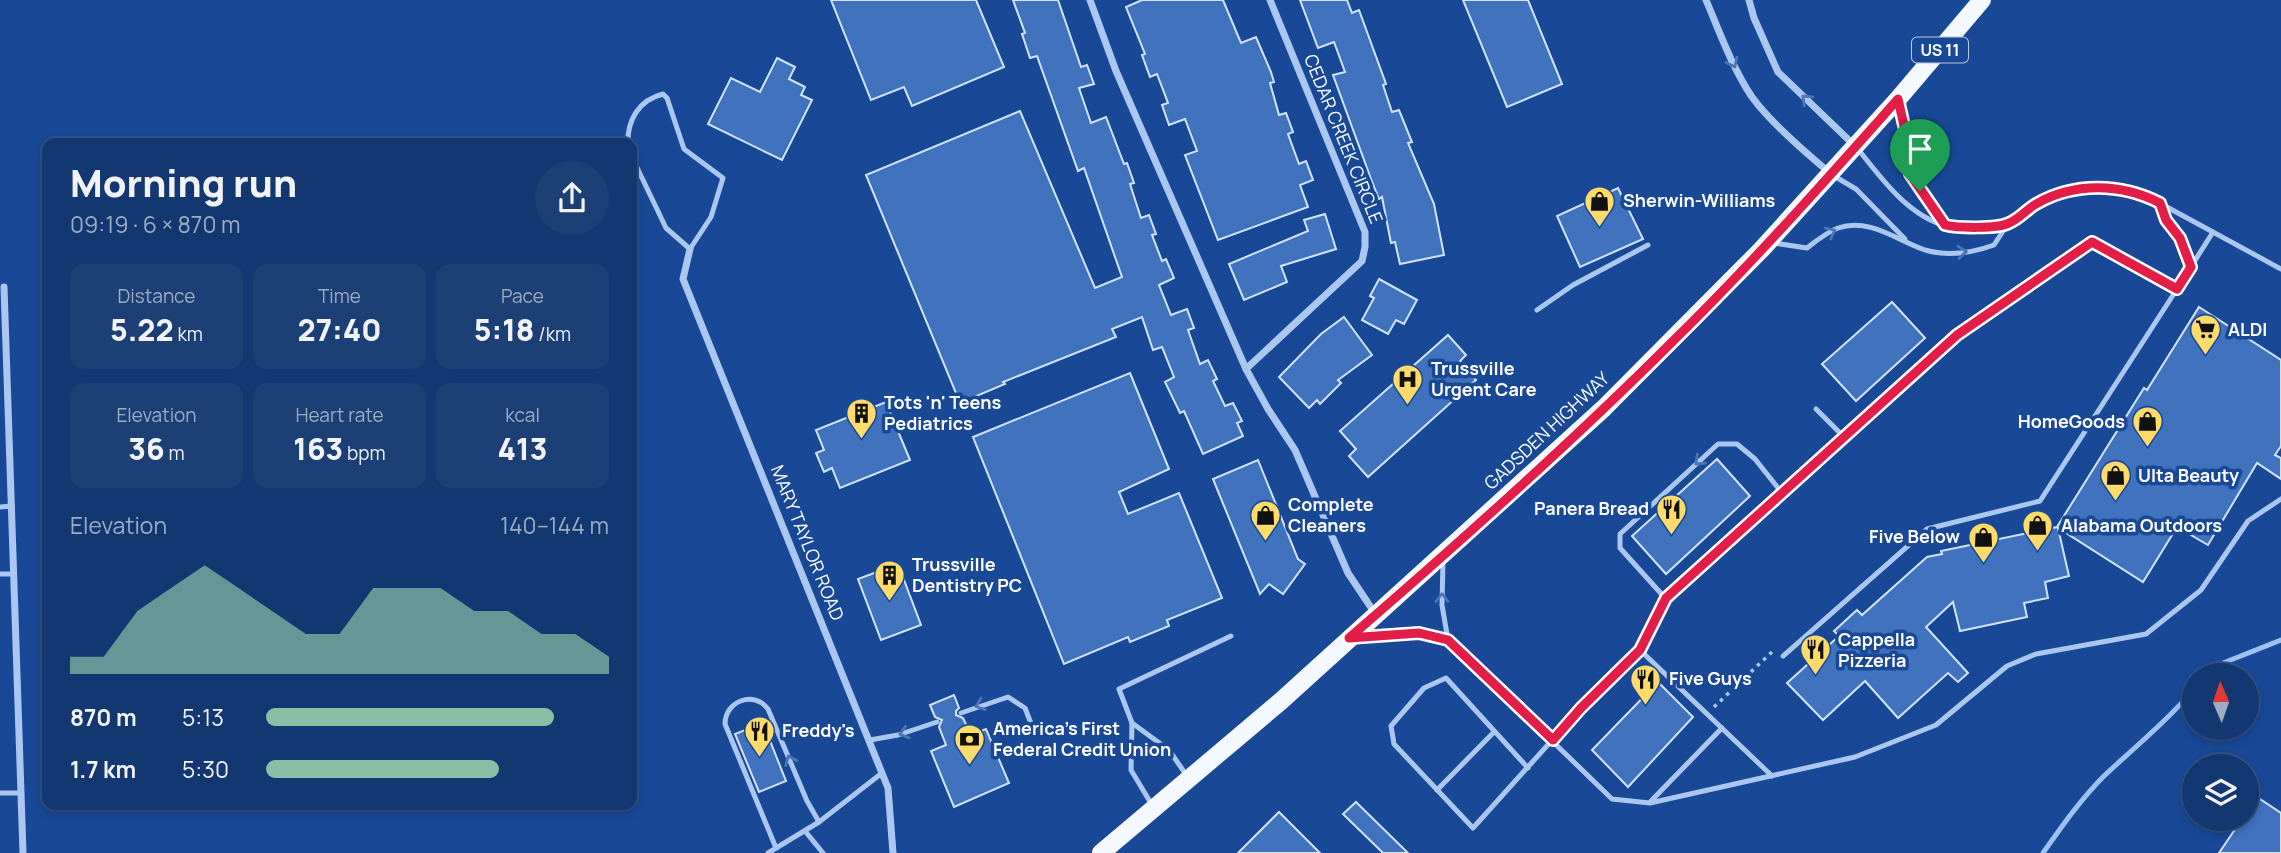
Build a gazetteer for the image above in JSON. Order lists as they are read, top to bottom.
{
  "streets": {
    "main road": ["US 11", "GADSDEN HIGHWAY"],
    "street": ["CEDAR CREEK CIRCLE", "MARY TAYLOR ROAD"]
  },
  "places": {
    "shop": [
      "Sherwin-Williams",
      "HomeGoods",
      "Ulta Beauty",
      "Complete Cleaners",
      "Alabama Outdoors",
      "Five Below"
    ],
    "supermarket": ["ALDI"],
    "hospital": ["Trussville Urgent Care"],
    "building": ["Tots 'n' Teens Pediatrics", "Trussville Dentistry PC"],
    "restaurant": [
      "Panera Bread",
      "Cappella Pizzeria",
      "Five Guys",
      "Freddy's"
    ],
    "bank": ["America's First Federal Credit Union"]
  },
  "north": "top",
  "page": {
    "heading": ["Morning run", "09:19 · 6 × 870 m"],
    "stats": [
      ["Distance", "5.22 km"],
      ["Time", "27:40"],
      ["Pace", "5:18 /km"],
      ["Elevation", "36 m"],
      ["Heart rate", "163 bpm"],
      ["kcal", "413"]
    ],
    "chart": ["Elevation", "140–144 m"],
    "list": [
      {
        "name": "870 m",
        "note": "5:13"
      },
      {
        "name": "1.7 km",
        "note": "5:30"
      }
    ]
  }
}
